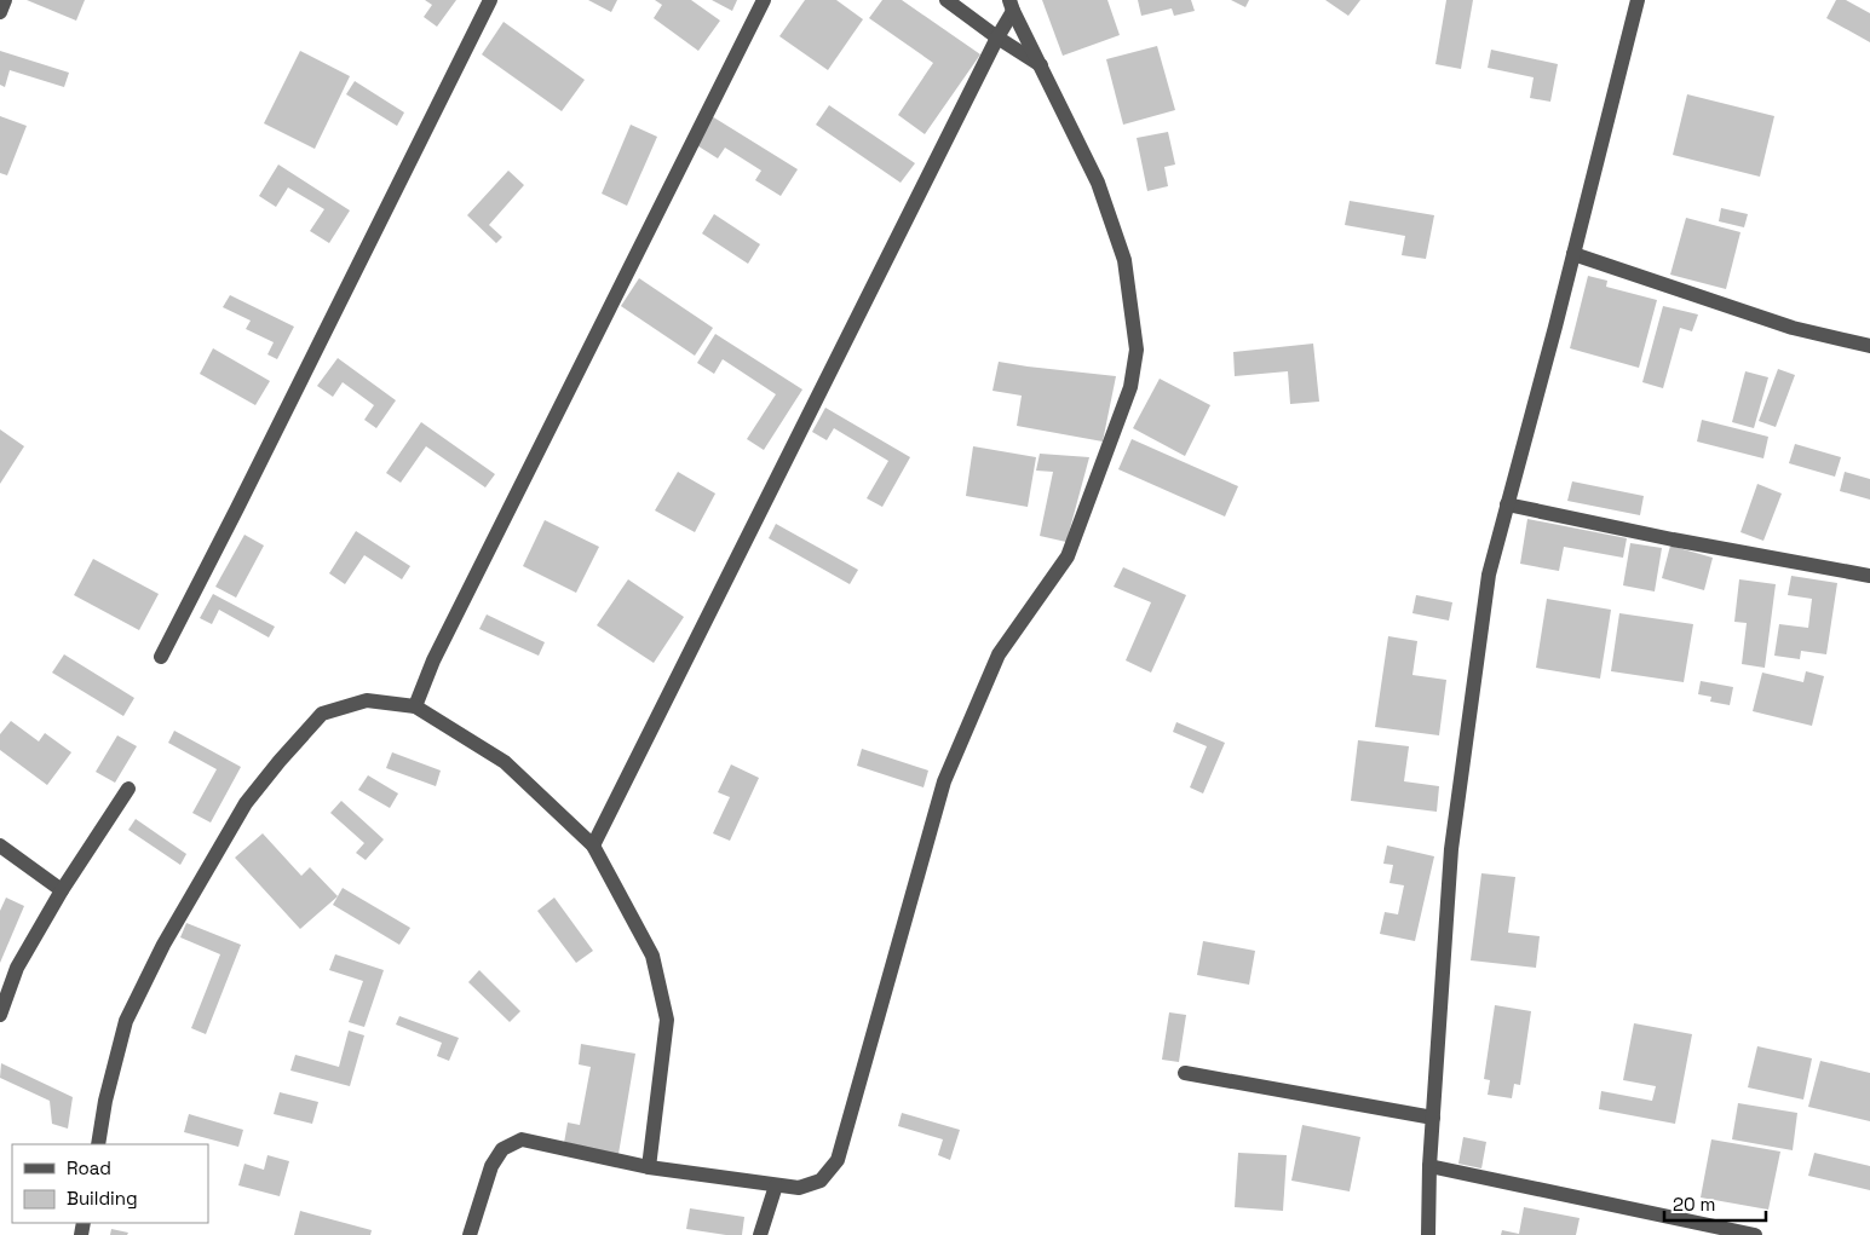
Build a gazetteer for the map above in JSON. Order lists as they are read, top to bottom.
{
  "legend": ["Road", "Building"],
  "scale_bar": "20 m"
}
